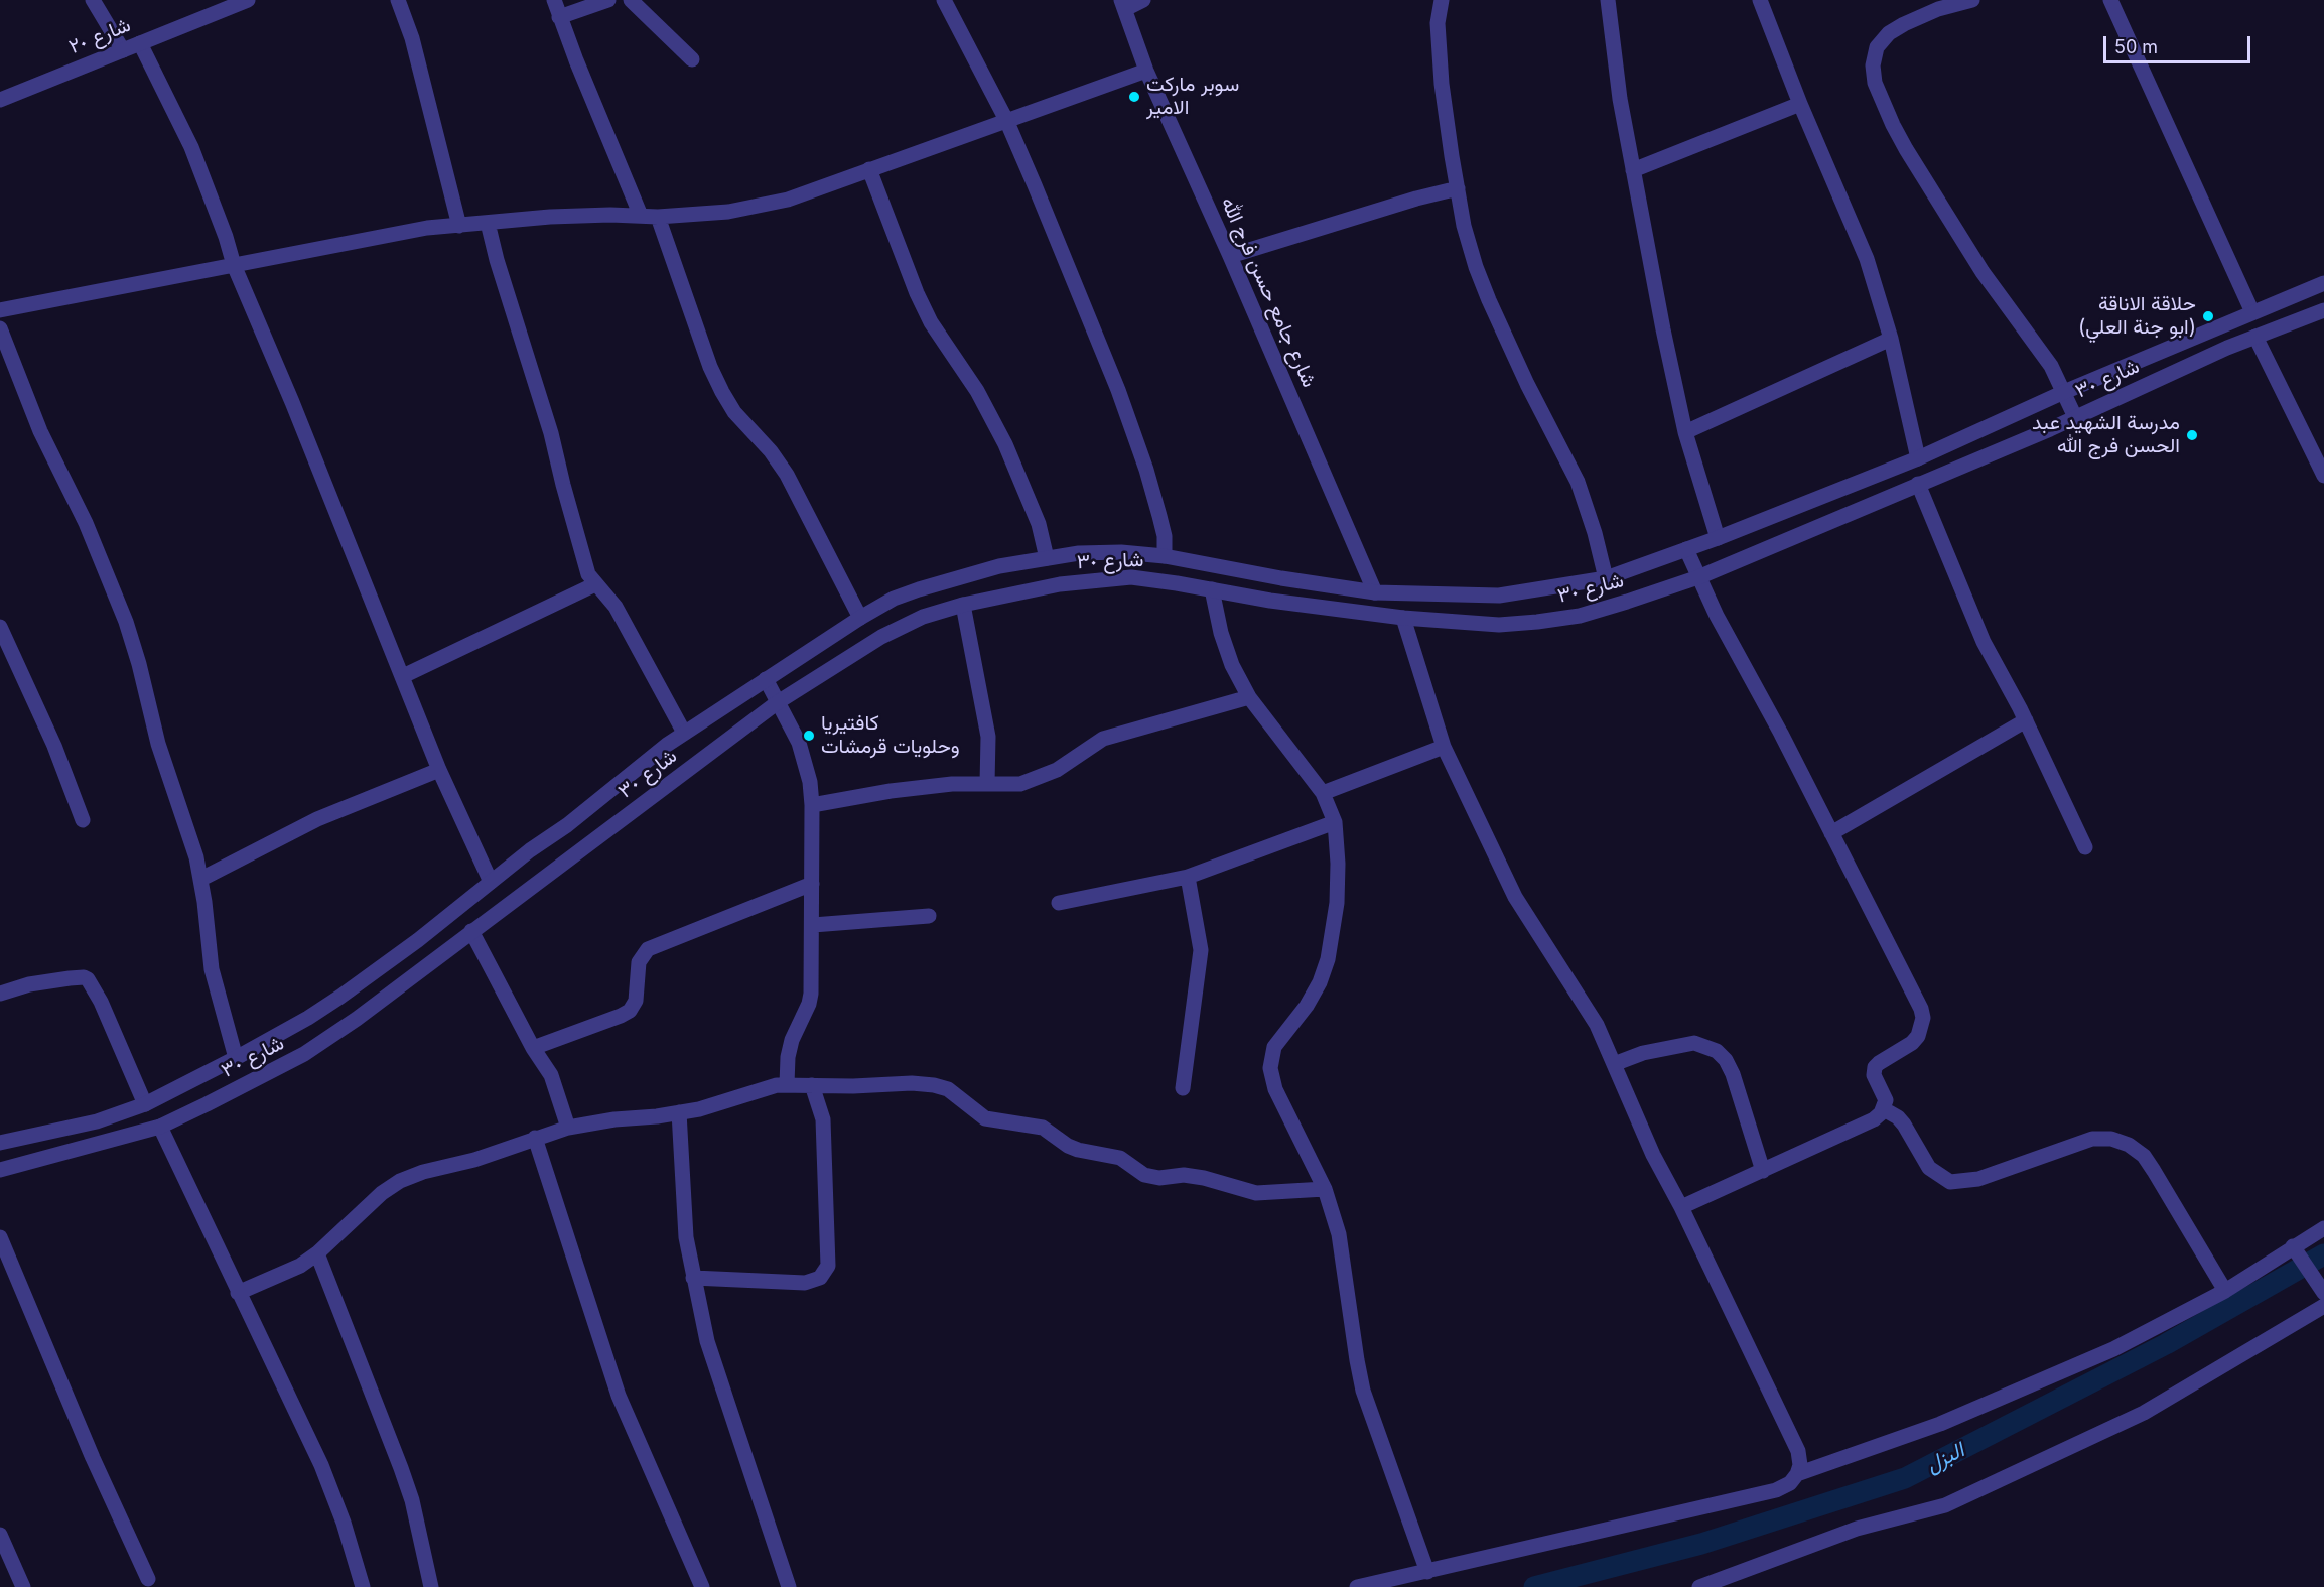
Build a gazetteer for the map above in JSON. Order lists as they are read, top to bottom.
{
  "streets": {
    "street": ["شارع ٢٠", "شارع جامع حسن فرج الله", "شارع ٣٠"]
  },
  "crossings": [
    ["شارع جامع حسن فرج الله", "شارع ٣٠"]
  ],
  "water": ["البزل"],
  "places": [
    "سوبر ماركت الامير",
    "حلاقة الاناقة (ابو جنة العلي)",
    "مدرسة الشهيد عبد الحسن فرج الله",
    "كافتيريا وحلويات قرمشات"
  ],
  "scale_bar": "50 m"
}
